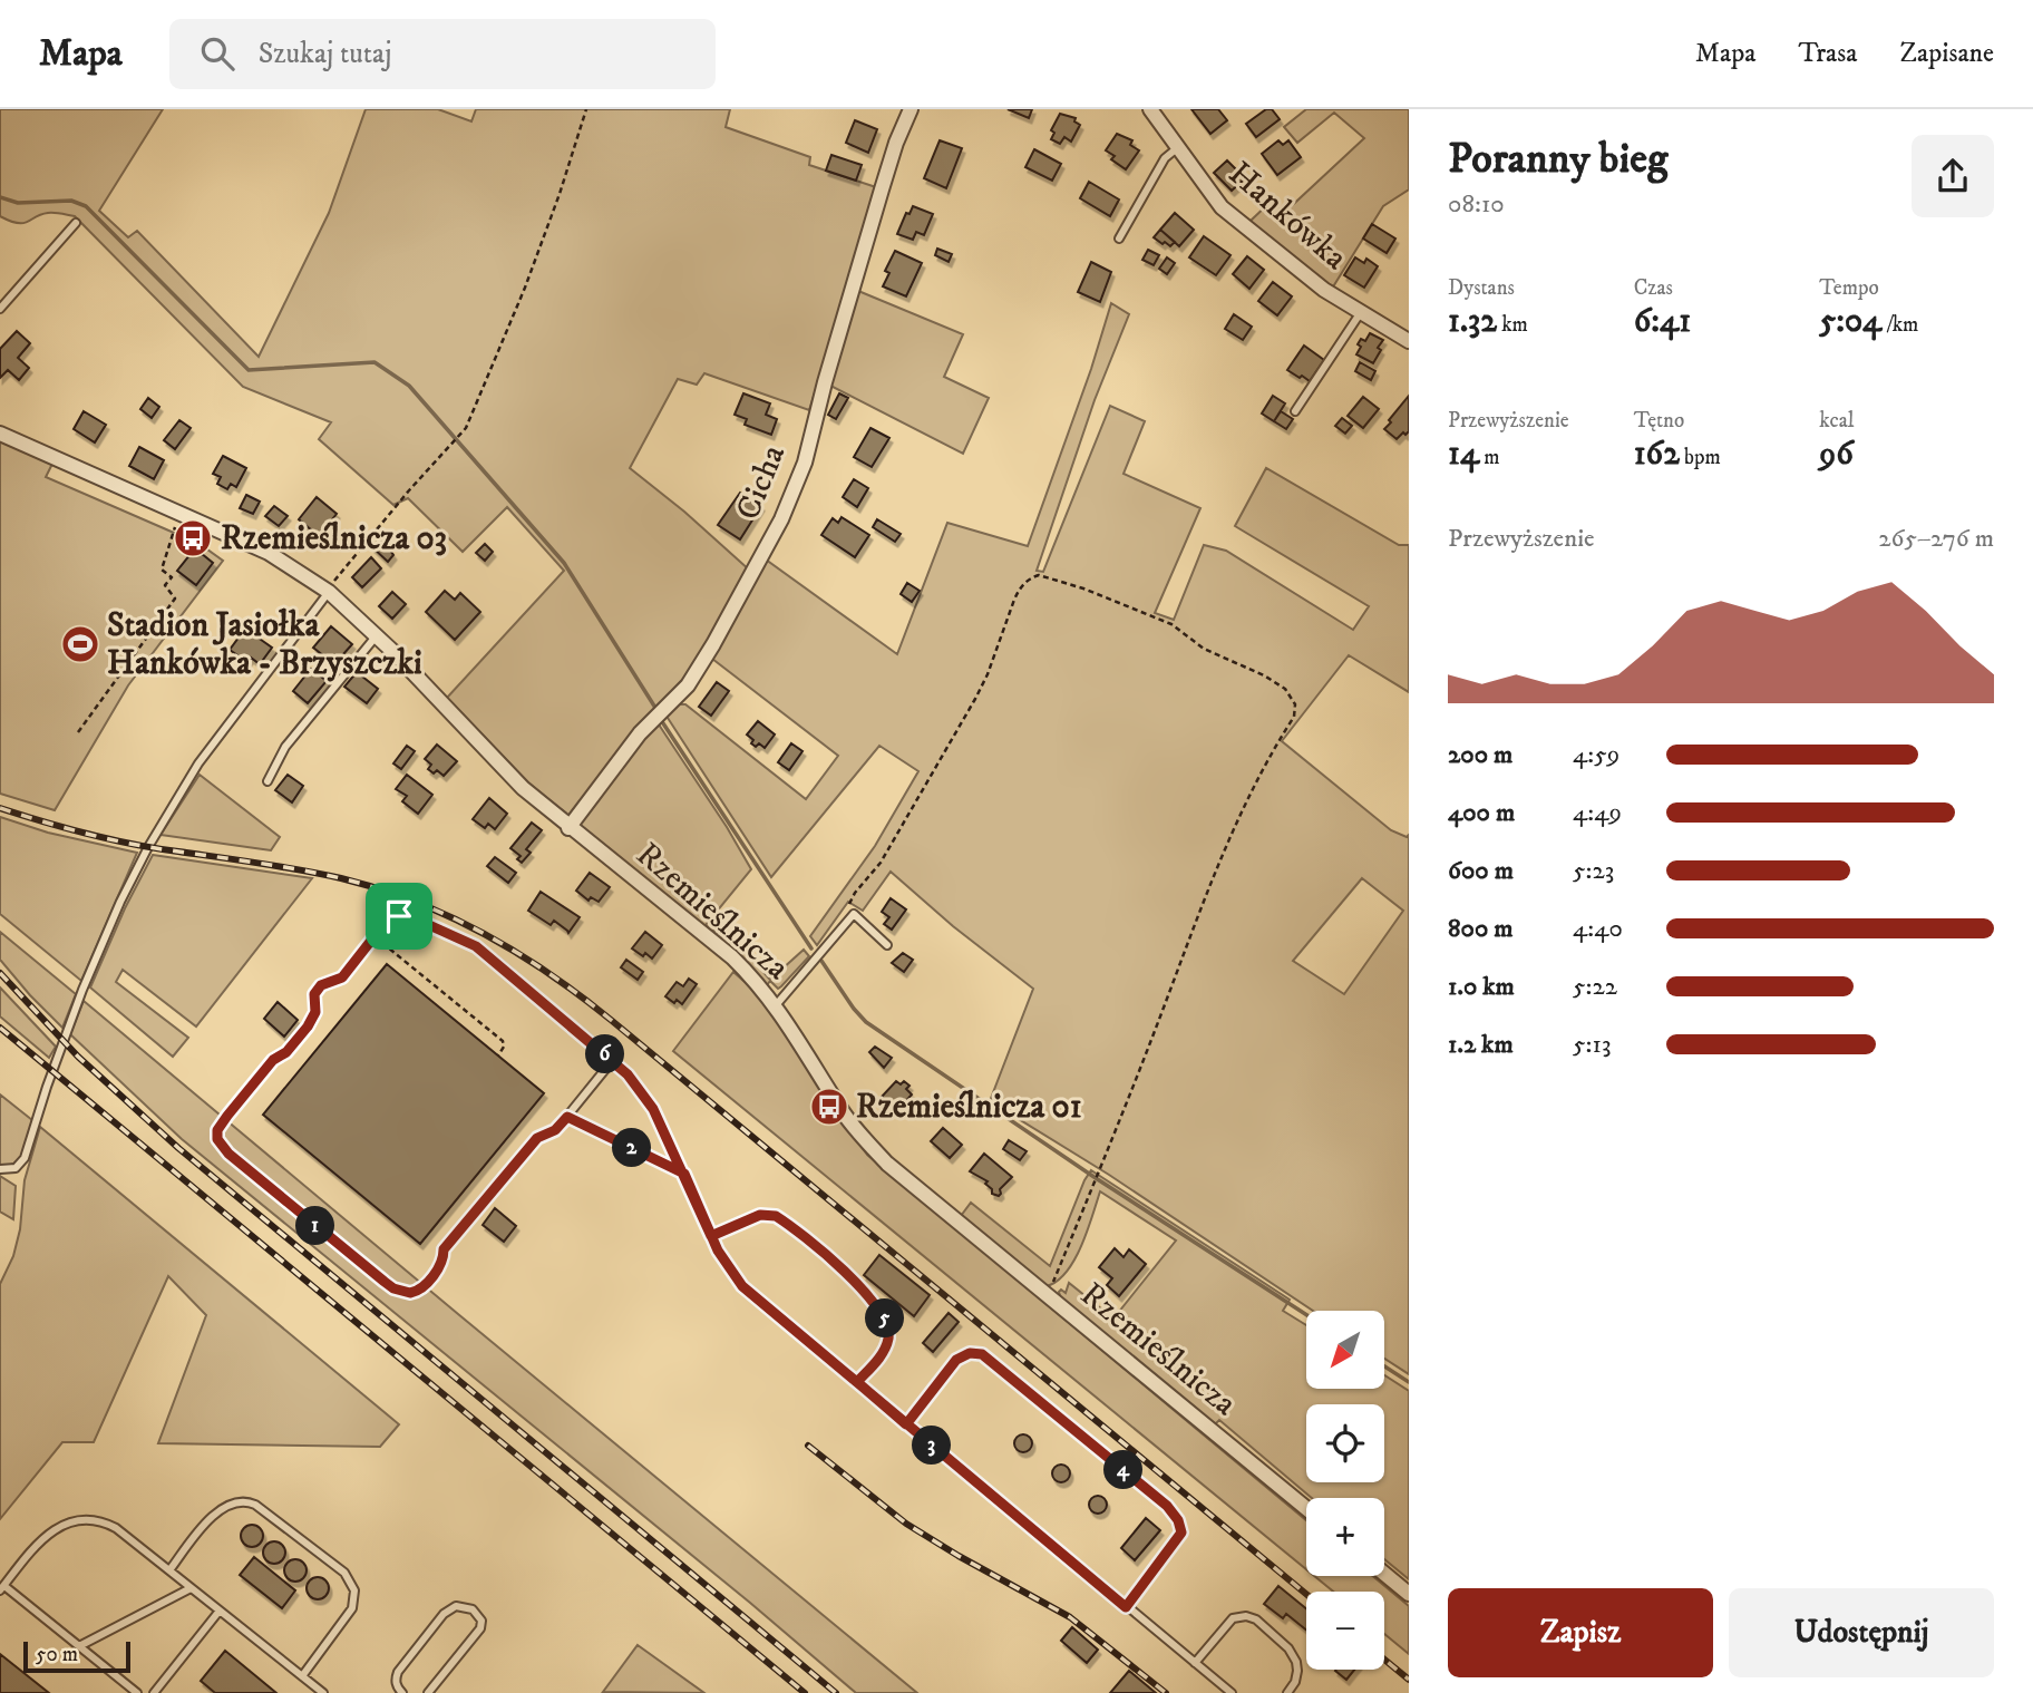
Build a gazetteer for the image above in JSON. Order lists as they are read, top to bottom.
{
  "streets": {
    "street": ["Hankówka", "Cicha", "Rzemieślnicza"]
  },
  "crossings": [
    ["Cicha", "Rzemieślnicza"]
  ],
  "places": {
    "bus stop": ["Rzemieślnicza 03", "Rzemieślnicza 01"],
    "sports": ["Stadion Jasiołka Hankówka - Brzyszczki"]
  },
  "scale_bar": "50 m",
  "north": "bottom left",
  "page": {
    "header": "Mapa",
    "search": "Szukaj tutaj",
    "nav": ["Mapa", "Trasa", "Zapisane"],
    "heading": ["Poranny bieg", "08:10"],
    "stats": [
      ["Dystans", "1.32 km"],
      ["Czas", "6:41"],
      ["Tempo", "5:04 /km"],
      ["Przewyższenie", "14 m"],
      ["Tętno", "162 bpm"],
      ["kcal", "96"]
    ],
    "chart": ["Przewyższenie", "265–276 m"],
    "list": [
      {
        "name": "200 m",
        "note": "4:59"
      },
      {
        "name": "400 m",
        "note": "4:49"
      },
      {
        "name": "600 m",
        "note": "5:23"
      },
      {
        "name": "800 m",
        "note": "4:40"
      },
      {
        "name": "1.0 km",
        "note": "5:22"
      },
      {
        "name": "1.2 km",
        "note": "5:13"
      }
    ],
    "pins": [
      "6",
      "2",
      "1",
      "5",
      "3",
      "4"
    ],
    "map_buttons": ["+", "−"],
    "buttons": ["Zapisz", "Udostępnij"],
    "scale": "50 m"
  }
}
